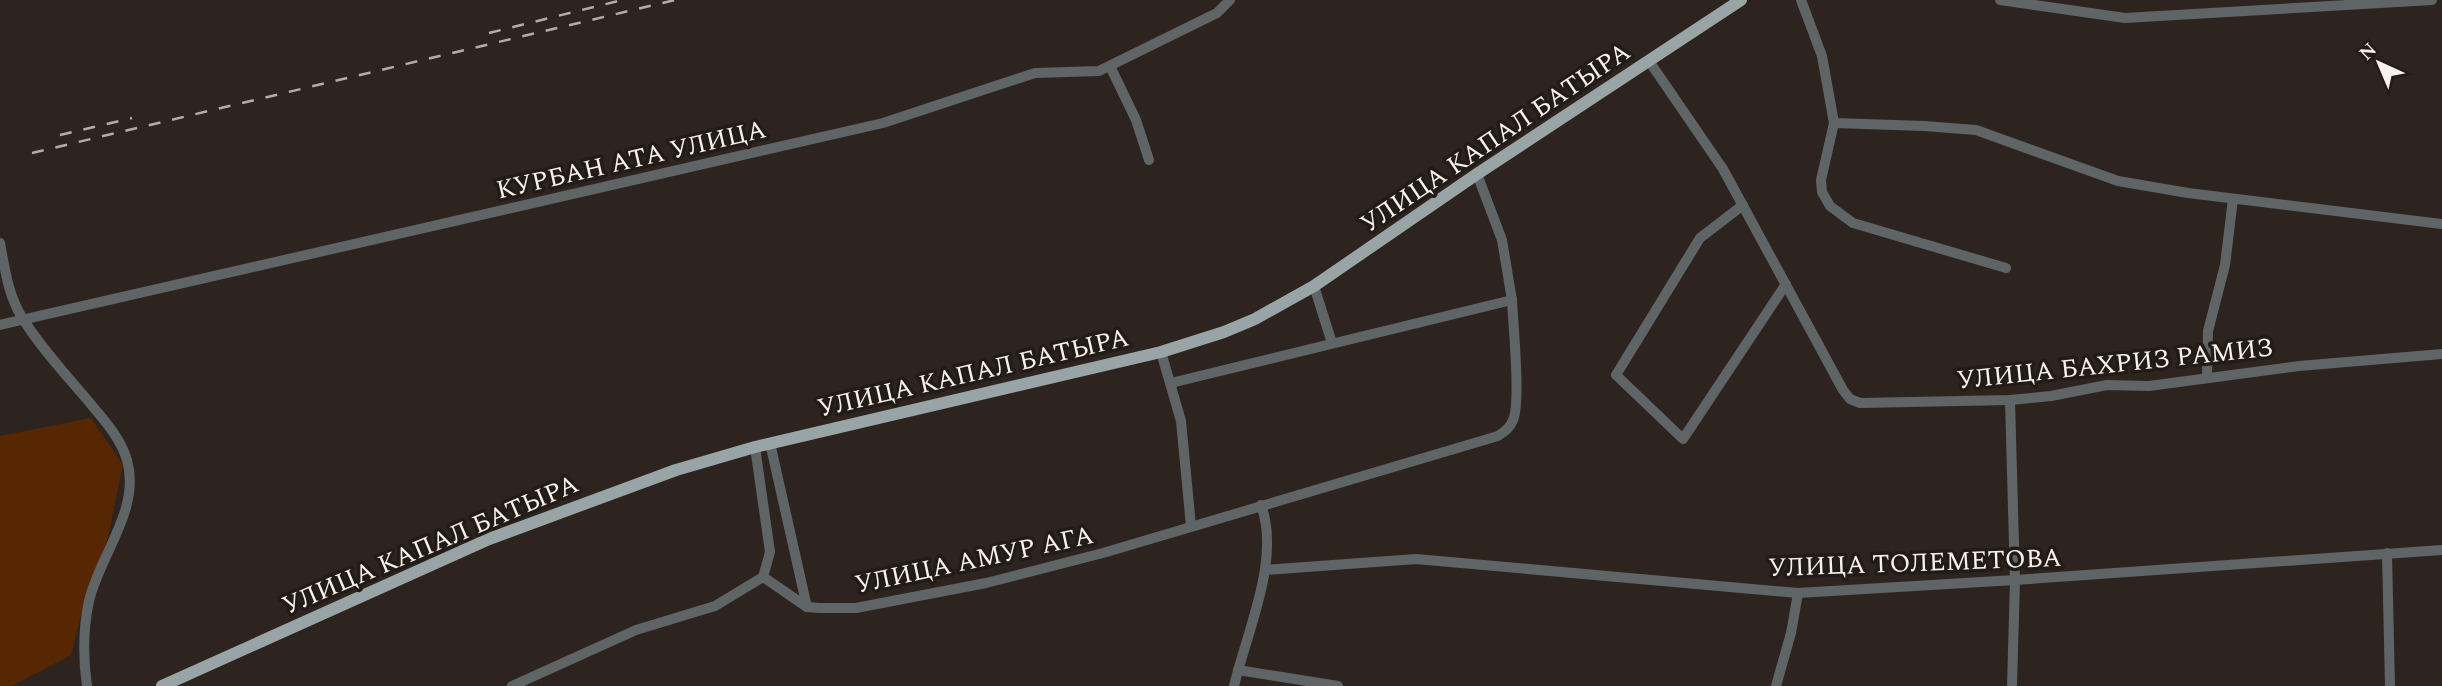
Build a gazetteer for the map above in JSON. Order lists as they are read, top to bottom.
{
  "streets": {
    "main road": ["УЛИЦА КАПАЛ БАТЫРА"],
    "street": [
      "КУРБАН АТА УЛИЦА",
      "УЛИЦА БАХРИЗ РАМИЗ",
      "УЛИЦА АМУР АГА",
      "УЛИЦА ТОЛЕМЕТОВА"
    ]
  },
  "crossings": [
    ["УЛИЦА КАПАЛ БАТЫРА", "УЛИЦА БАХРИЗ РАМИЗ"],
    ["УЛИЦА КАПАЛ БАТЫРА", "УЛИЦА АМУР АГА"],
    ["УЛИЦА БАХРИЗ РАМИЗ", "УЛИЦА ТОЛЕМЕТОВА"]
  ],
  "north": "top left"
}
